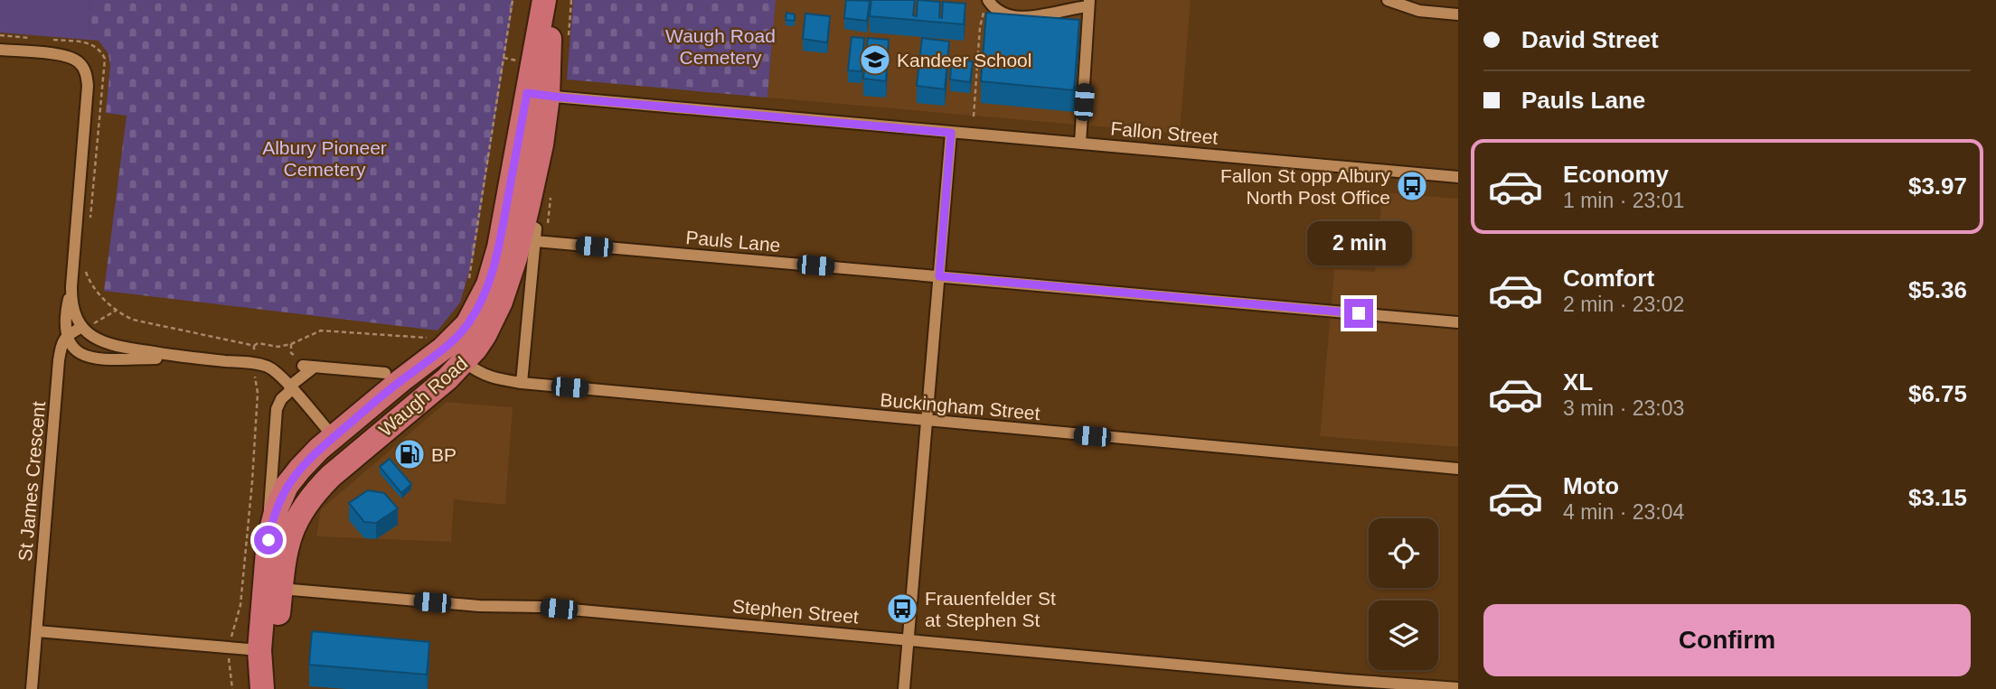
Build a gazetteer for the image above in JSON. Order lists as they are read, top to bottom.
{
  "streets": {
    "main road": ["Waugh Road"],
    "street": [
      "Fallon Street",
      "Pauls Lane",
      "Buckingham Street",
      "St James Crescent",
      "Stephen Street"
    ]
  },
  "crossings": [
    ["Fallon Street", "Waugh Road"],
    ["Pauls Lane", "Waugh Road"],
    ["Waugh Road", "Buckingham Street"],
    ["Waugh Road", "Stephen Street"]
  ],
  "parks": ["Waugh Road Cemetery", "Albury Pioneer Cemetery"],
  "places": {
    "school or university": ["Kandeer School"],
    "bus stop": ["Fallon St opp Albury North Post Office", "Frauenfelder St at Stephen St"],
    "fuel station": ["BP"]
  },
  "page": {
    "banner": ["David Street", "Pauls Lane"],
    "list": [
      {
        "name": "Economy",
        "note": "1 min · 23:01",
        "value": "$3.97"
      },
      {
        "name": "Comfort",
        "note": "2 min · 23:02",
        "value": "$5.36"
      },
      {
        "name": "XL",
        "note": "3 min · 23:03",
        "value": "$6.75"
      },
      {
        "name": "Moto",
        "note": "4 min · 23:04",
        "value": "$3.15"
      }
    ],
    "bubble": "2 min",
    "buttons": "Confirm"
  }
}
